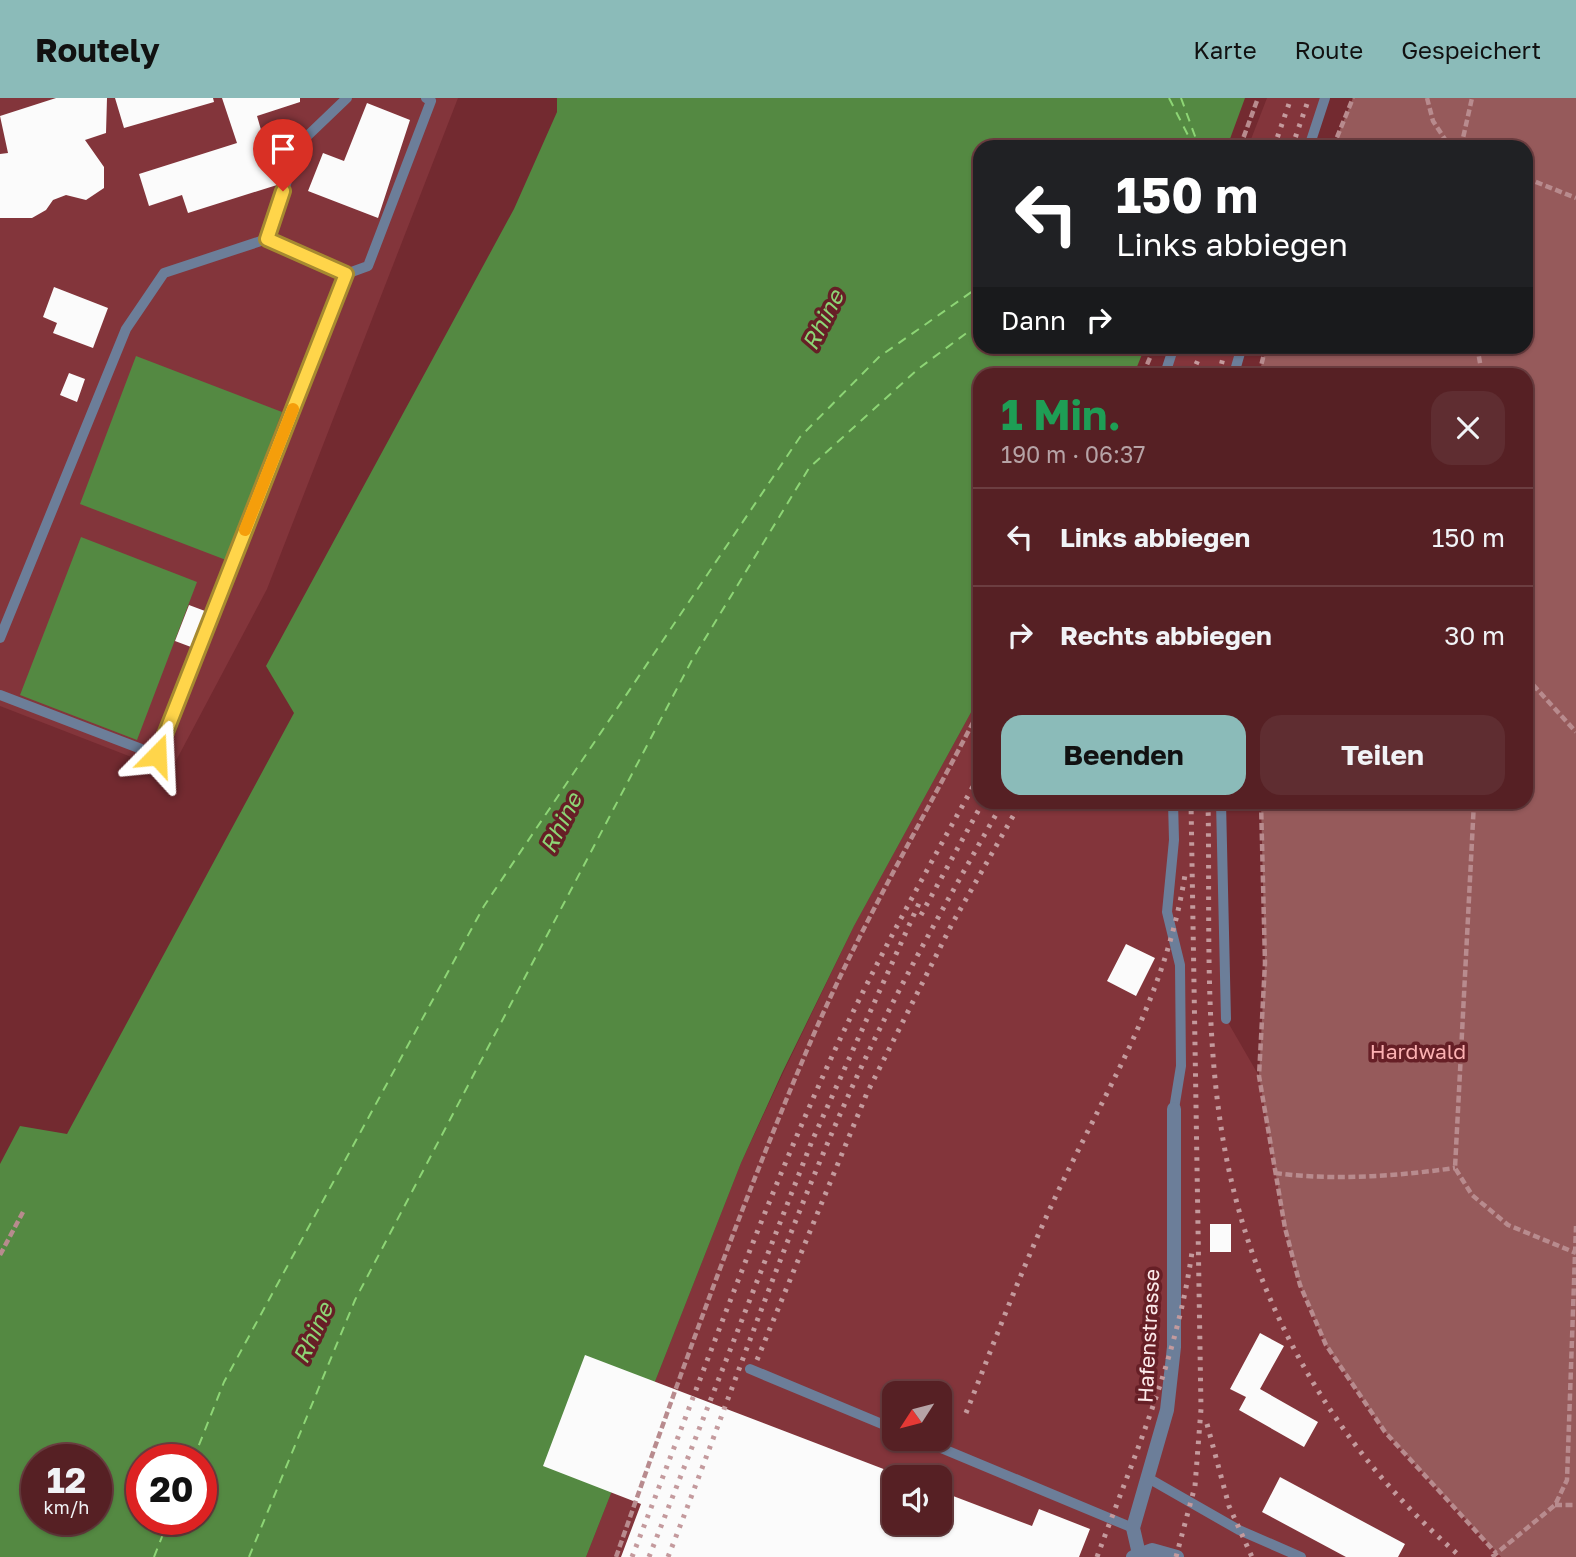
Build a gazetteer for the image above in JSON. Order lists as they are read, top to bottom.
{
  "streets": {
    "street": ["Hafenstrasse"]
  },
  "water": ["Rhine"],
  "parks": ["Hardwald"],
  "north": "bottom left",
  "page": {
    "header": "Routely",
    "nav": ["Karte", "Route", "Gespeichert"],
    "turn": ["150 m", "Links abbiegen"],
    "then": "Dann",
    "heading": ["1 Min.", "190 m · 06:37"],
    "list": [
      {
        "name": "Links abbiegen",
        "value": "150 m"
      },
      {
        "name": "Rechts abbiegen",
        "value": "30 m"
      }
    ],
    "buttons": ["Beenden", "Teilen"],
    "speed": "12 km/h",
    "limit": "20"
  }
}
